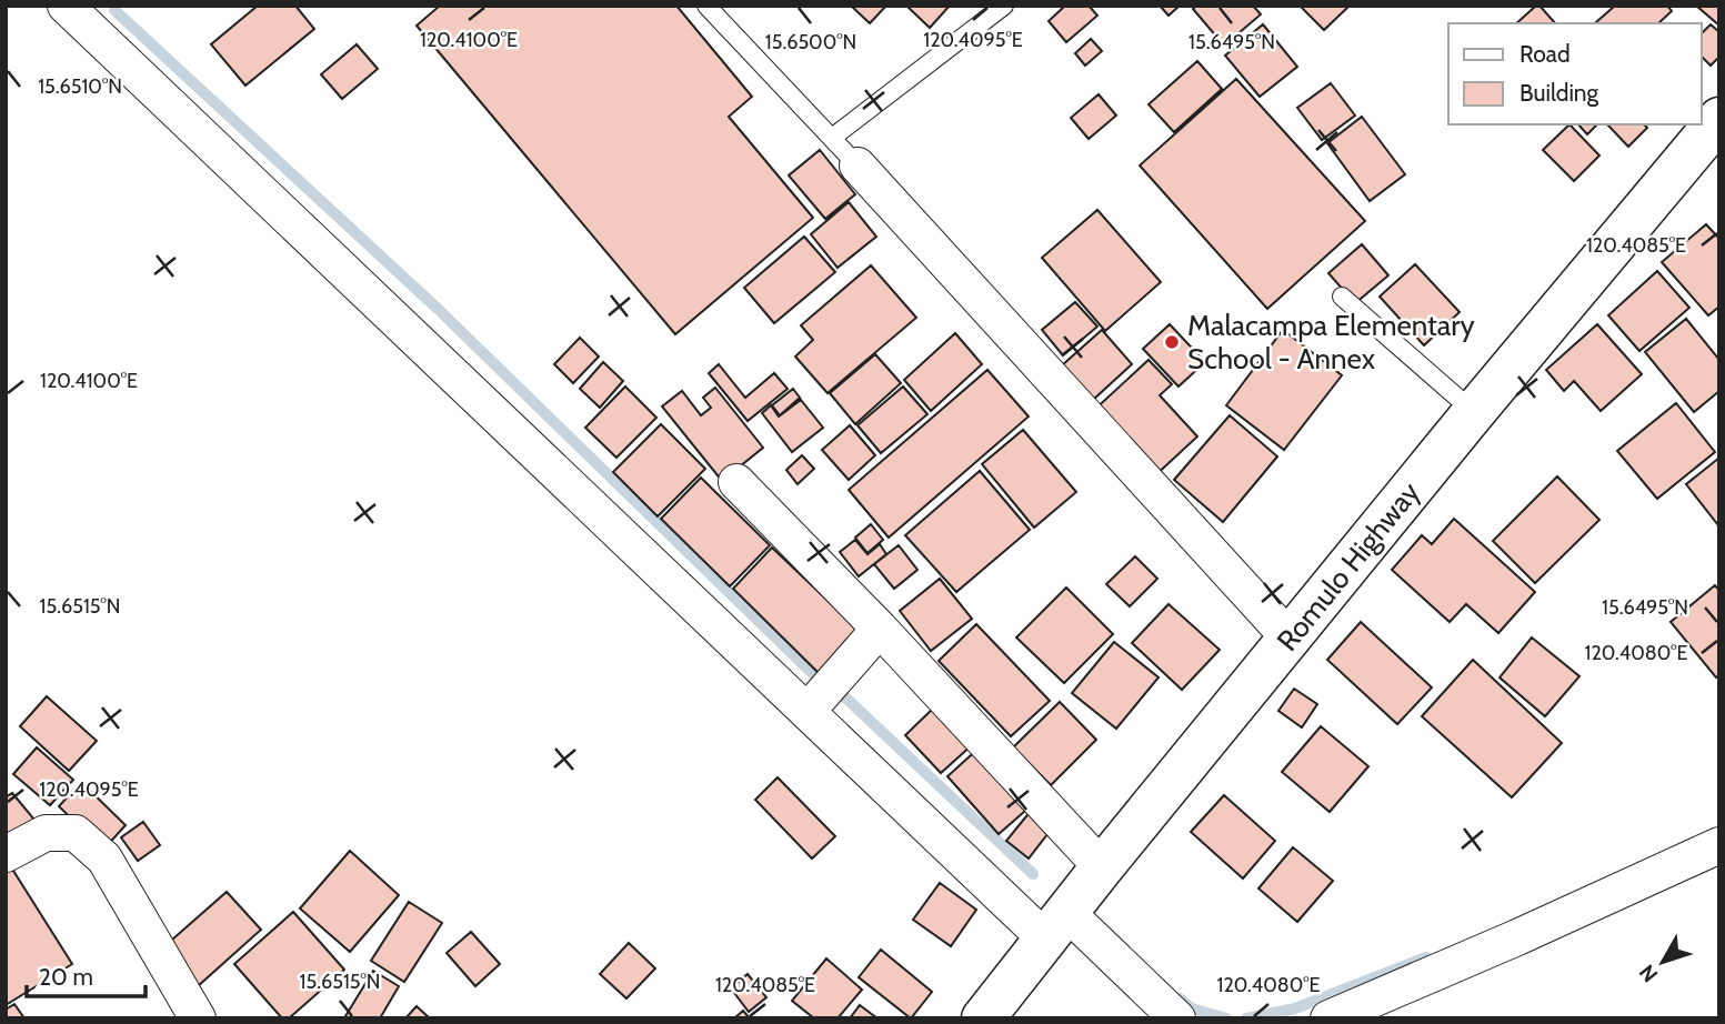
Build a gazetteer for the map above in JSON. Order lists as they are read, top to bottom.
{
  "streets": {
    "highway": ["Romulo Highway"]
  },
  "places": ["Malacampa Elementary School - Annex"],
  "legend": ["Road", "Building"],
  "scale_bar": "20 m",
  "north": "bottom left",
  "coordinates": [
    "120.4100°E",
    "120.4095°E",
    "15.6495°N",
    "15.6500°N",
    "15.6510°N",
    "120.4085°E",
    "15.6515°N",
    "120.4080°E"
  ]
}
